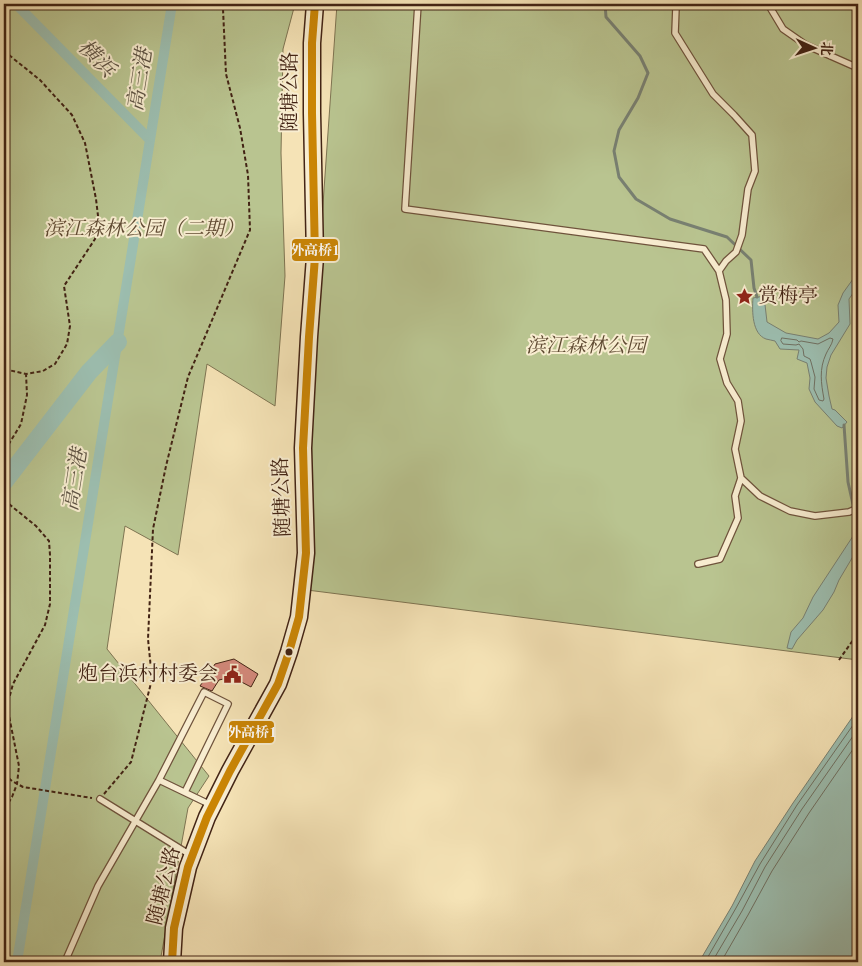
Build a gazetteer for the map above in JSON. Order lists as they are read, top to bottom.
{
  "streets": {
    "street": ["随塘公路"]
  },
  "water": ["横浜", "高三港"],
  "parks": ["滨江森林公园（二期）", "滨江森林公园"],
  "places": {
    "place": ["赏梅亭"],
    "public building": ["炮台浜村村委会"]
  },
  "lines": ["transit line 外高桥1"],
  "north": "right"
}
